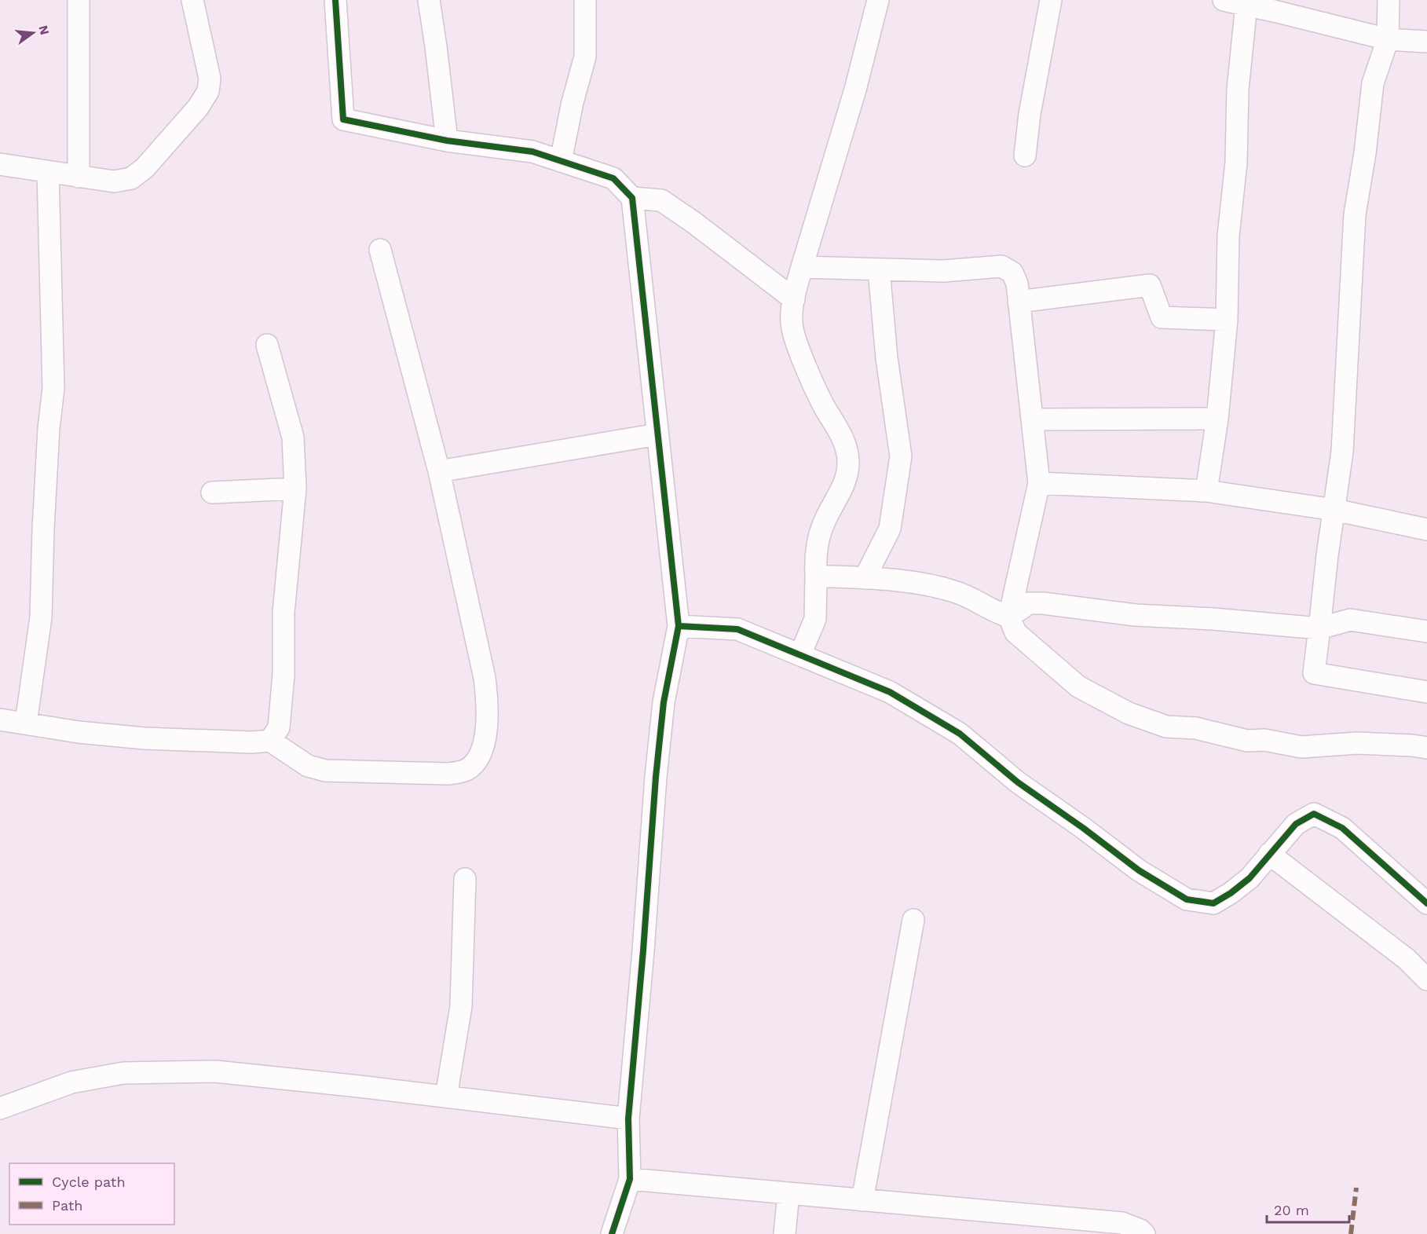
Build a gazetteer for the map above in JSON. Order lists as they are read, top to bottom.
{
  "legend": ["Cycle path", "Path"],
  "scale_bar": "20 m",
  "north": "right"
}
